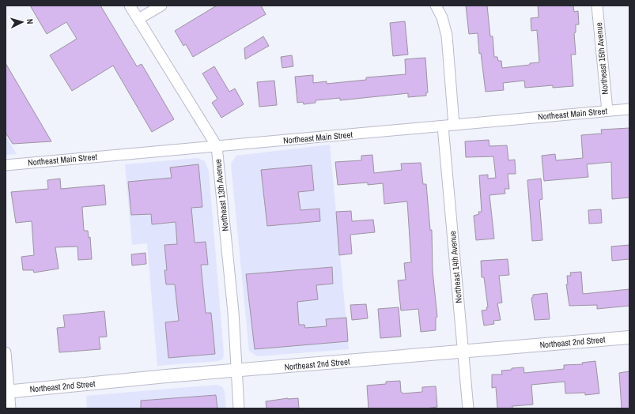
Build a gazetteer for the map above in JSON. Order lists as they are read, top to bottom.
{
  "streets": {
    "street": [
      "Northeast 15th Avenue",
      "Northeast Main Street",
      "Northeast 13th Avenue",
      "Northeast 14th Avenue",
      "Northeast 2nd Street"
    ]
  },
  "crossings": [
    ["Northeast 15th Avenue", "Northeast Main Street"],
    ["Northeast Main Street", "Northeast 13th Avenue"],
    ["Northeast Main Street", "Northeast 14th Avenue"],
    ["Northeast 13th Avenue", "Northeast 2nd Street"],
    ["Northeast 14th Avenue", "Northeast 2nd Street"]
  ],
  "north": "right"
}
